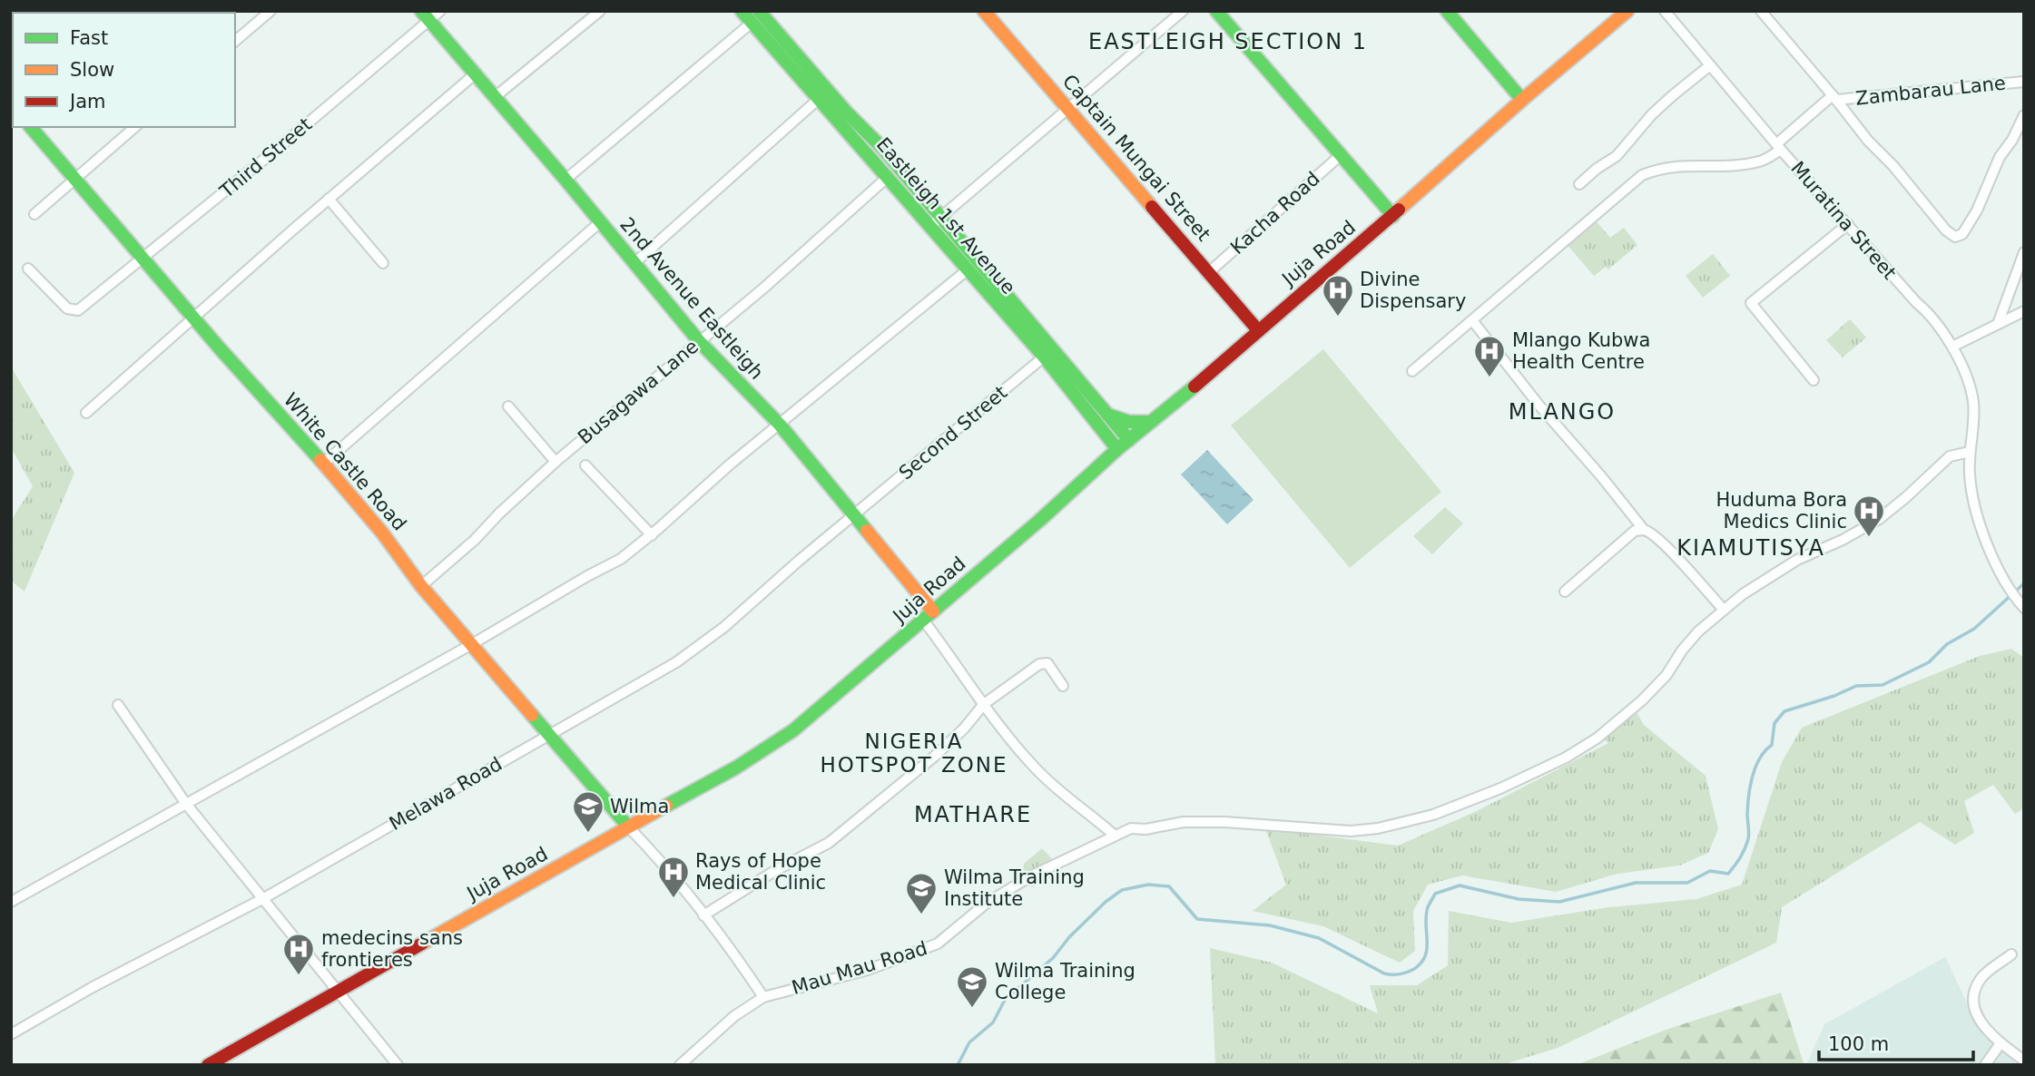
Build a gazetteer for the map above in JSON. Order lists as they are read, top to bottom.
{
  "streets": {
    "main road": [
      "Captain Mungai Street",
      "Eastleigh 1st Avenue",
      "Juja Road",
      "2nd Avenue Eastleigh",
      "White Castle Road"
    ],
    "street": [
      "Zambarau Lane",
      "Third Street",
      "Kacha Road",
      "Muratina Street",
      "Busagawa Lane",
      "Second Street",
      "Melawa Road",
      "Mau Mau Road"
    ]
  },
  "crossings": [
    ["Third Street", "2nd Avenue Eastleigh"],
    ["Third Street", "White Castle Road"],
    ["Captain Mungai Street", "Kacha Road"],
    ["Captain Mungai Street", "Juja Road"],
    ["Eastleigh 1st Avenue", "Juja Road"],
    ["Eastleigh 1st Avenue", "Busagawa Lane"],
    ["Eastleigh 1st Avenue", "Second Street"],
    ["Muratina Street", "Mau Mau Road"],
    ["Juja Road", "2nd Avenue Eastleigh"],
    ["Juja Road", "White Castle Road"],
    ["2nd Avenue Eastleigh", "Busagawa Lane"],
    ["2nd Avenue Eastleigh", "Second Street"],
    ["2nd Avenue Eastleigh", "Melawa Road"],
    ["Busagawa Lane", "White Castle Road"],
    ["Second Street", "Melawa Road"],
    ["White Castle Road", "Melawa Road"]
  ],
  "districts": [
    "EASTLEIGH SECTION 1",
    "MLANGO",
    "KIAMUTISYA",
    "NIGERIA HOTSPOT ZONE",
    "MATHARE"
  ],
  "places": {
    "hospital": [
      "Divine Dispensary",
      "Mlango Kubwa Health Centre",
      "Huduma Bora Medics Clinic",
      "Rays of Hope Medical Clinic",
      "medecins sans frontieres"
    ],
    "school or university": ["Wilma", "Wilma Training Institute", "Wilma Training College"]
  },
  "legend": ["Fast", "Slow", "Jam"],
  "scale_bar": "100 m"
}
